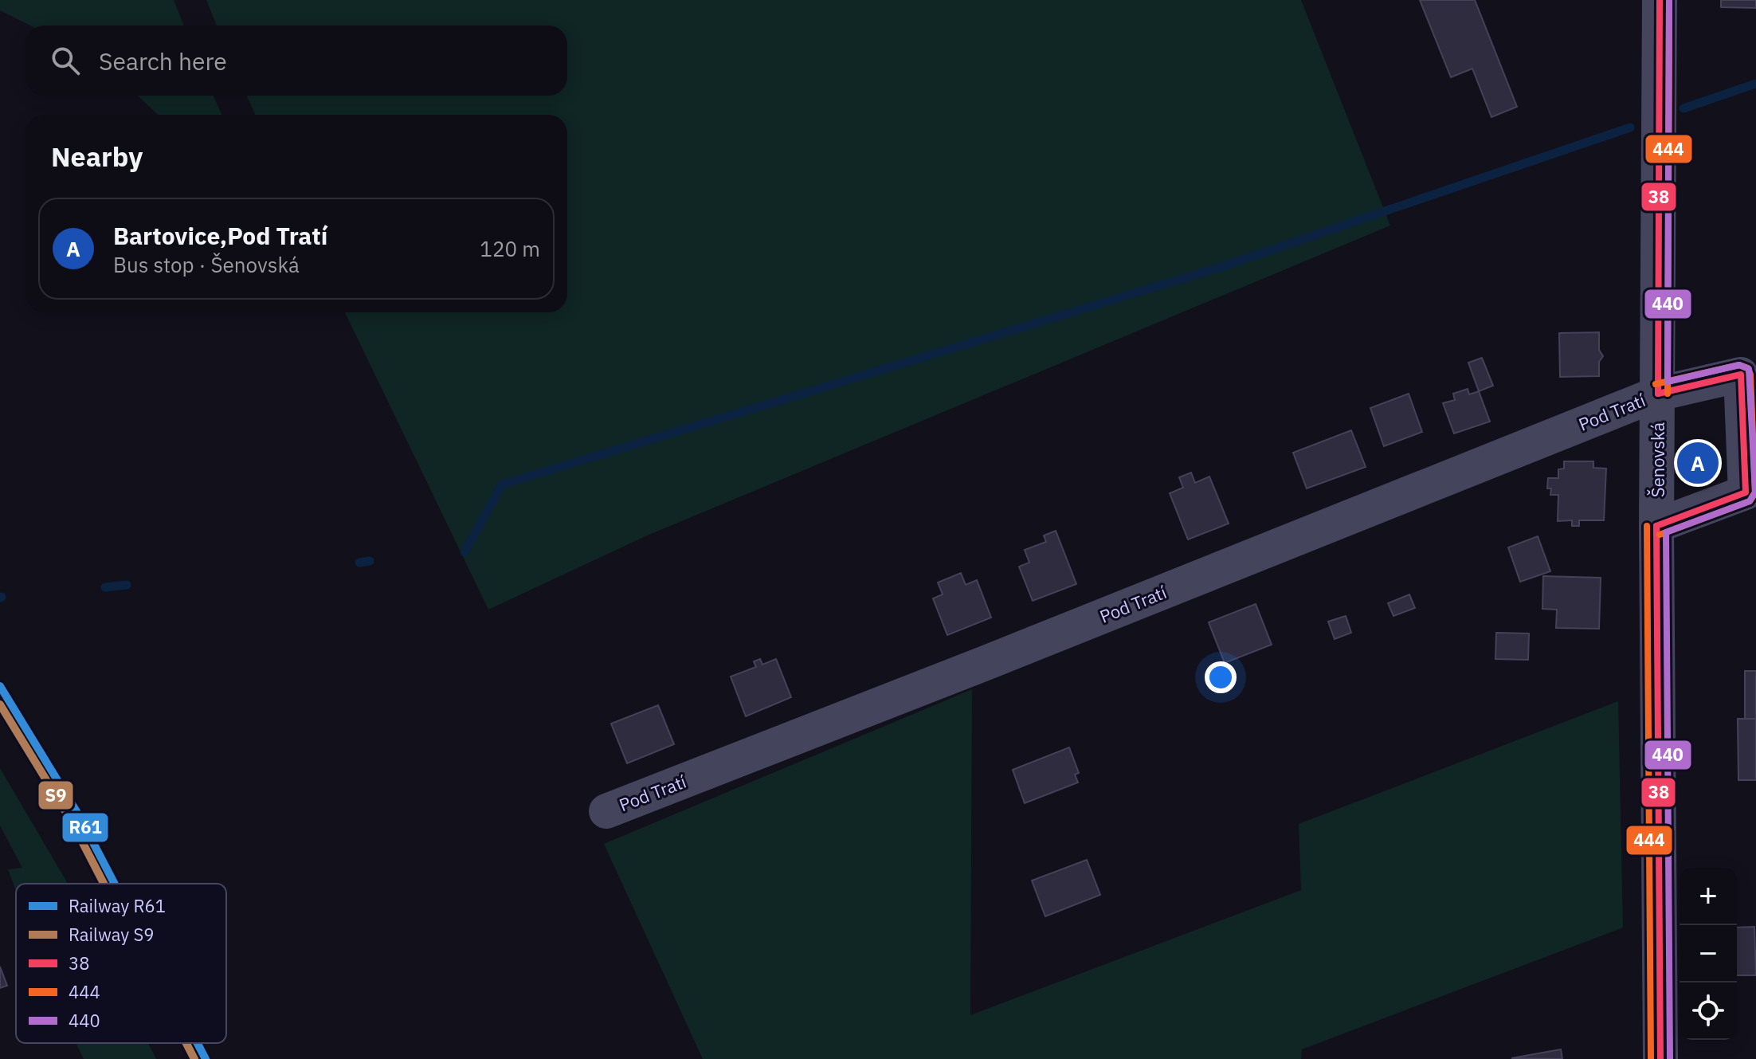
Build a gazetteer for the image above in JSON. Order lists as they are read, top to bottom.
{
  "streets": {
    "street": ["Pod Tratí", "Šenovská"]
  },
  "crossings": [
    ["Pod Tratí", "Šenovská"]
  ],
  "lines": [
    "transit line 38",
    "transit line 444",
    "transit line 440",
    "rail line R61",
    "rail line S9"
  ],
  "legend": [
    "Railway R61",
    "Railway S9",
    "38",
    "444",
    "440"
  ],
  "page": {
    "search": "Search here",
    "heading": "Nearby",
    "list": [
      {
        "mark": "A",
        "name": "Bartovice,Pod Tratí",
        "note": "Bus stop · Šenovská",
        "value": "120 m"
      }
    ],
    "pins": "A",
    "map_buttons": ["+", "−"]
  }
}
